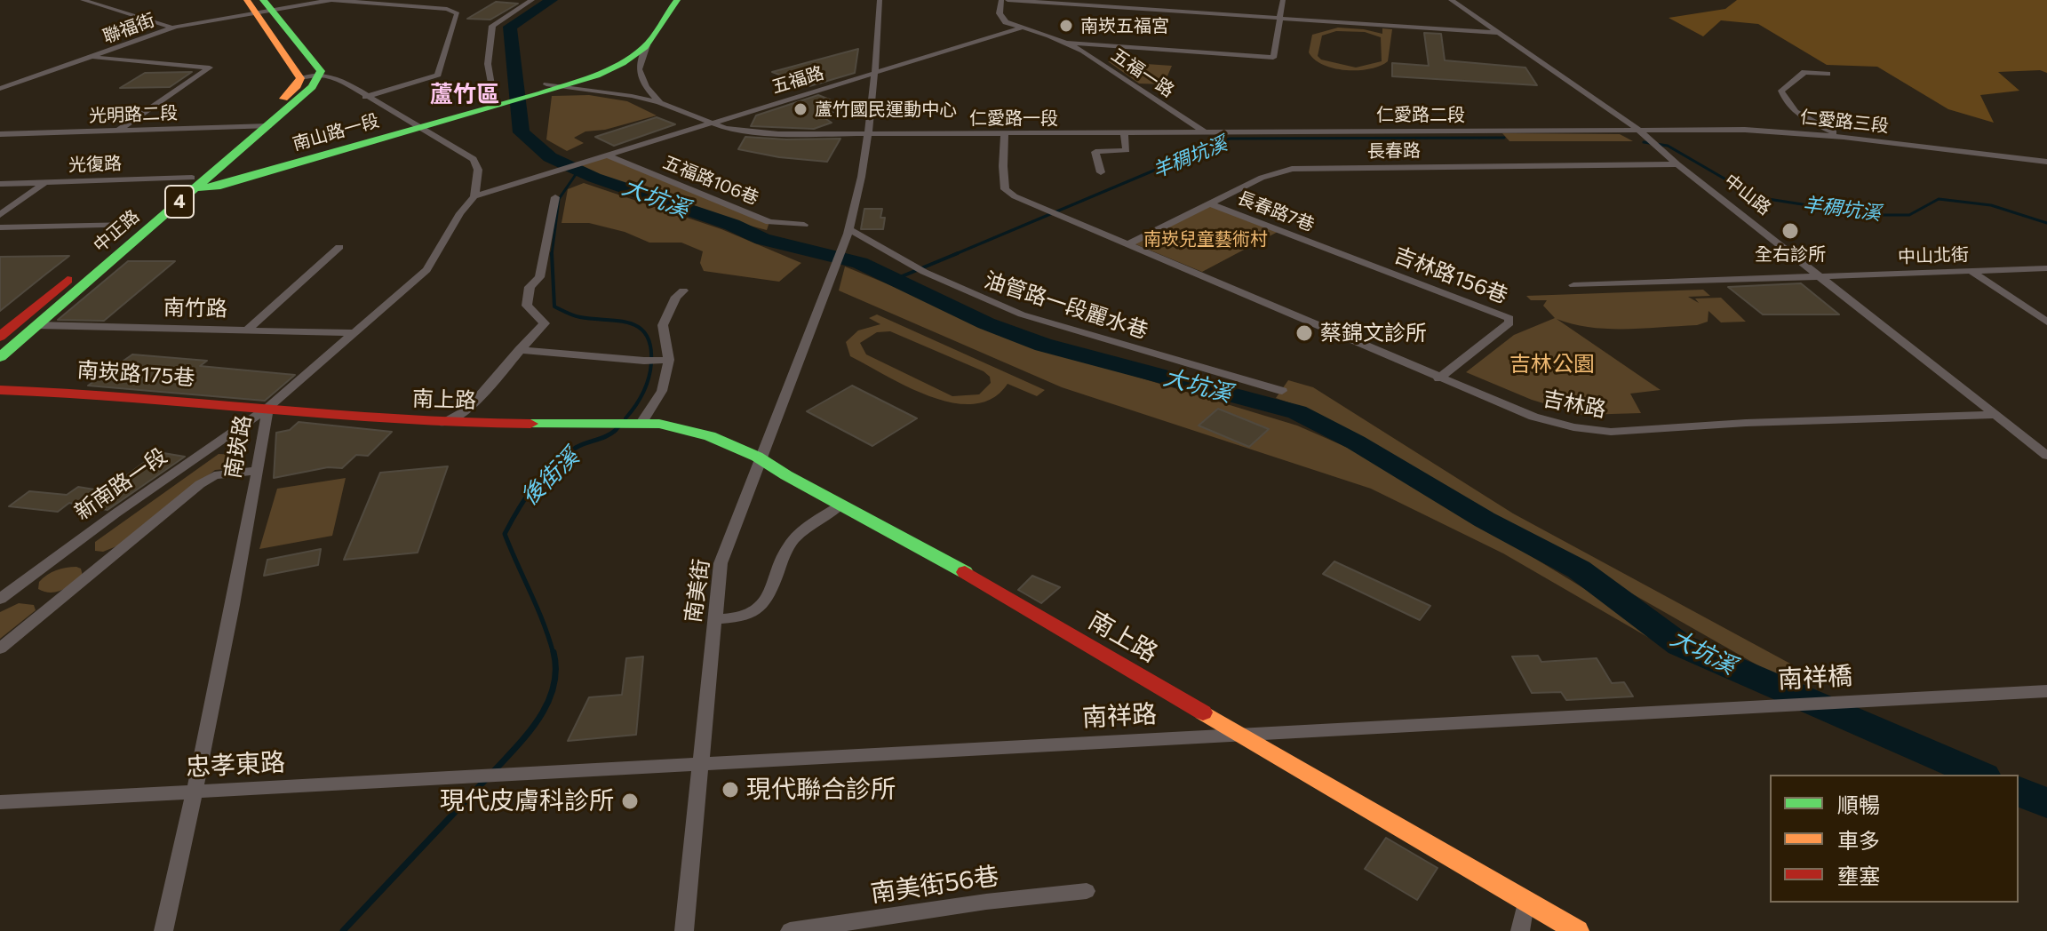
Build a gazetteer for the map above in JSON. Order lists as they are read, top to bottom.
{
  "streets": {
    "street": [
      "聯福街",
      "五福一路",
      "五福路",
      "光明路二段",
      "仁愛路二段",
      "仁愛路一段",
      "仁愛路三段",
      "南山路一段",
      "長春路",
      "光復路",
      "五福路106巷",
      "中山路",
      "4",
      "長春路7巷",
      "中正路",
      "中山北街",
      "吉林路156巷",
      "油管路一段麗水巷",
      "南竹路",
      "南崁路175巷",
      "南上路",
      "吉林路",
      "南崁路",
      "新南路一段",
      "南美街",
      "南祥橋",
      "南祥路",
      "忠孝東路",
      "南美街56巷"
    ]
  },
  "crossings": [
    ["五福一路", "五福路"],
    ["五福一路", "仁愛路二段"],
    ["五福一路", "仁愛路一段"],
    ["五福路", "仁愛路一段"],
    ["五福路", "五福路106巷"],
    ["五福路", "南崁路"],
    ["五福路", "南美街"],
    ["光明路二段", "中正路"],
    ["仁愛路二段", "仁愛路一段"],
    ["仁愛路二段", "仁愛路三段"],
    ["仁愛路二段", "中山路"],
    ["仁愛路一段", "南山路一段"],
    ["仁愛路一段", "吉林路"],
    ["仁愛路一段", "南美街"],
    ["仁愛路三段", "中山路"],
    ["南山路一段", "光復路"],
    ["南山路一段", "中正路"],
    ["長春路", "中山路"],
    ["長春路", "長春路7巷"],
    ["長春路", "吉林路"],
    ["光復路", "中正路"],
    ["中山路", "中山北街"],
    ["中山路", "吉林路"],
    ["長春路7巷", "吉林路156巷"],
    ["中正路", "南竹路"],
    ["吉林路156巷", "吉林路"],
    ["油管路一段麗水巷", "南美街"],
    ["南竹路", "南崁路"],
    ["南崁路175巷", "南上路"],
    ["南崁路175巷", "南崁路"],
    ["南崁路175巷", "新南路一段"],
    ["南上路", "南崁路"],
    ["南上路", "新南路一段"],
    ["南上路", "南美街"],
    ["南上路", "南祥路"],
    ["南崁路", "新南路一段"],
    ["南崁路", "忠孝東路"],
    ["南美街", "南祥路"],
    ["南祥橋", "南祥路"],
    ["南祥路", "忠孝東路"]
  ],
  "districts": ["蘆竹區"],
  "water": ["羊稠坑溪", "大坑溪", "後街溪"],
  "parks": ["南崁兒童藝術村", "吉林公園"],
  "places": [
    "南崁五福宮",
    "蘆竹國民運動中心",
    "全右診所",
    "蔡錦文診所",
    "現代聯合診所",
    "現代皮膚科診所"
  ],
  "legend": ["順暢", "車多", "壅塞"]
}
